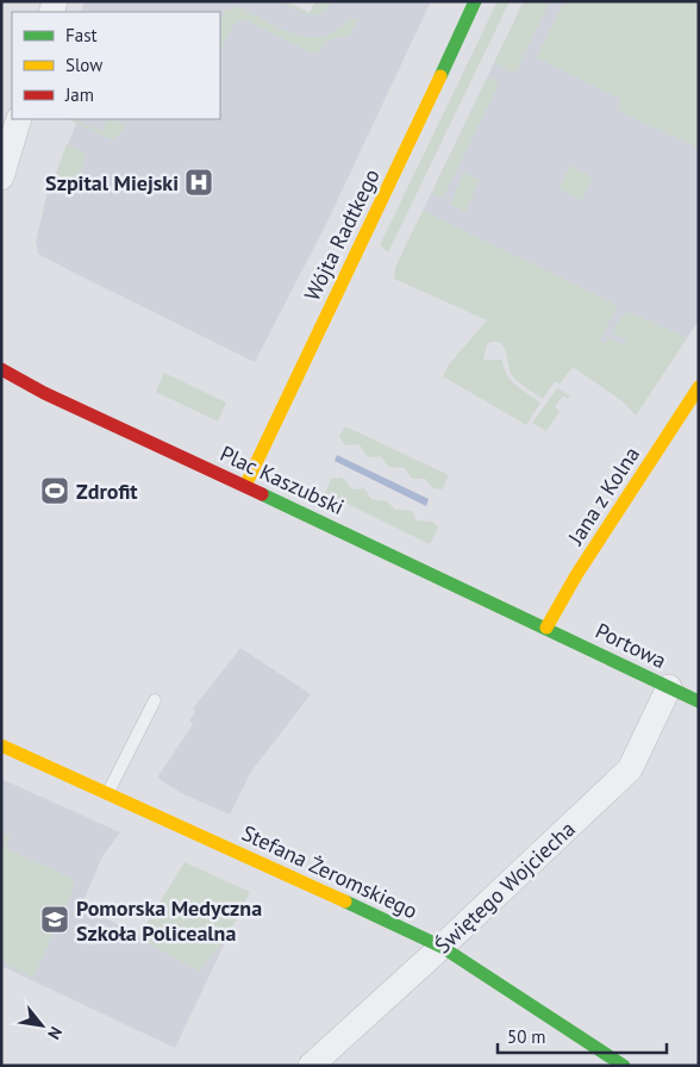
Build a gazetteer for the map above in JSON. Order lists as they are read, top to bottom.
{
  "streets": {
    "street": [
      "Wójta Radtkego",
      "Plac Kaszubski",
      "Jana z Kolna",
      "Portowa",
      "Stefana Żeromskiego",
      "Świętego Wojciecha"
    ]
  },
  "crossings": [
    ["Wójta Radtkego", "Plac Kaszubski"],
    ["Plac Kaszubski", "Jana z Kolna"],
    ["Plac Kaszubski", "Portowa"],
    ["Jana z Kolna", "Portowa"],
    ["Portowa", "Świętego Wojciecha"],
    ["Stefana Żeromskiego", "Świętego Wojciecha"]
  ],
  "places": {
    "hospital": ["Szpital Miejski"],
    "sports": ["Zdrofit"],
    "school or university": ["Pomorska Medyczna Szkoła Policealna"]
  },
  "legend": ["Fast", "Slow", "Jam"],
  "scale_bar": "50 m",
  "north": "bottom right"
}
